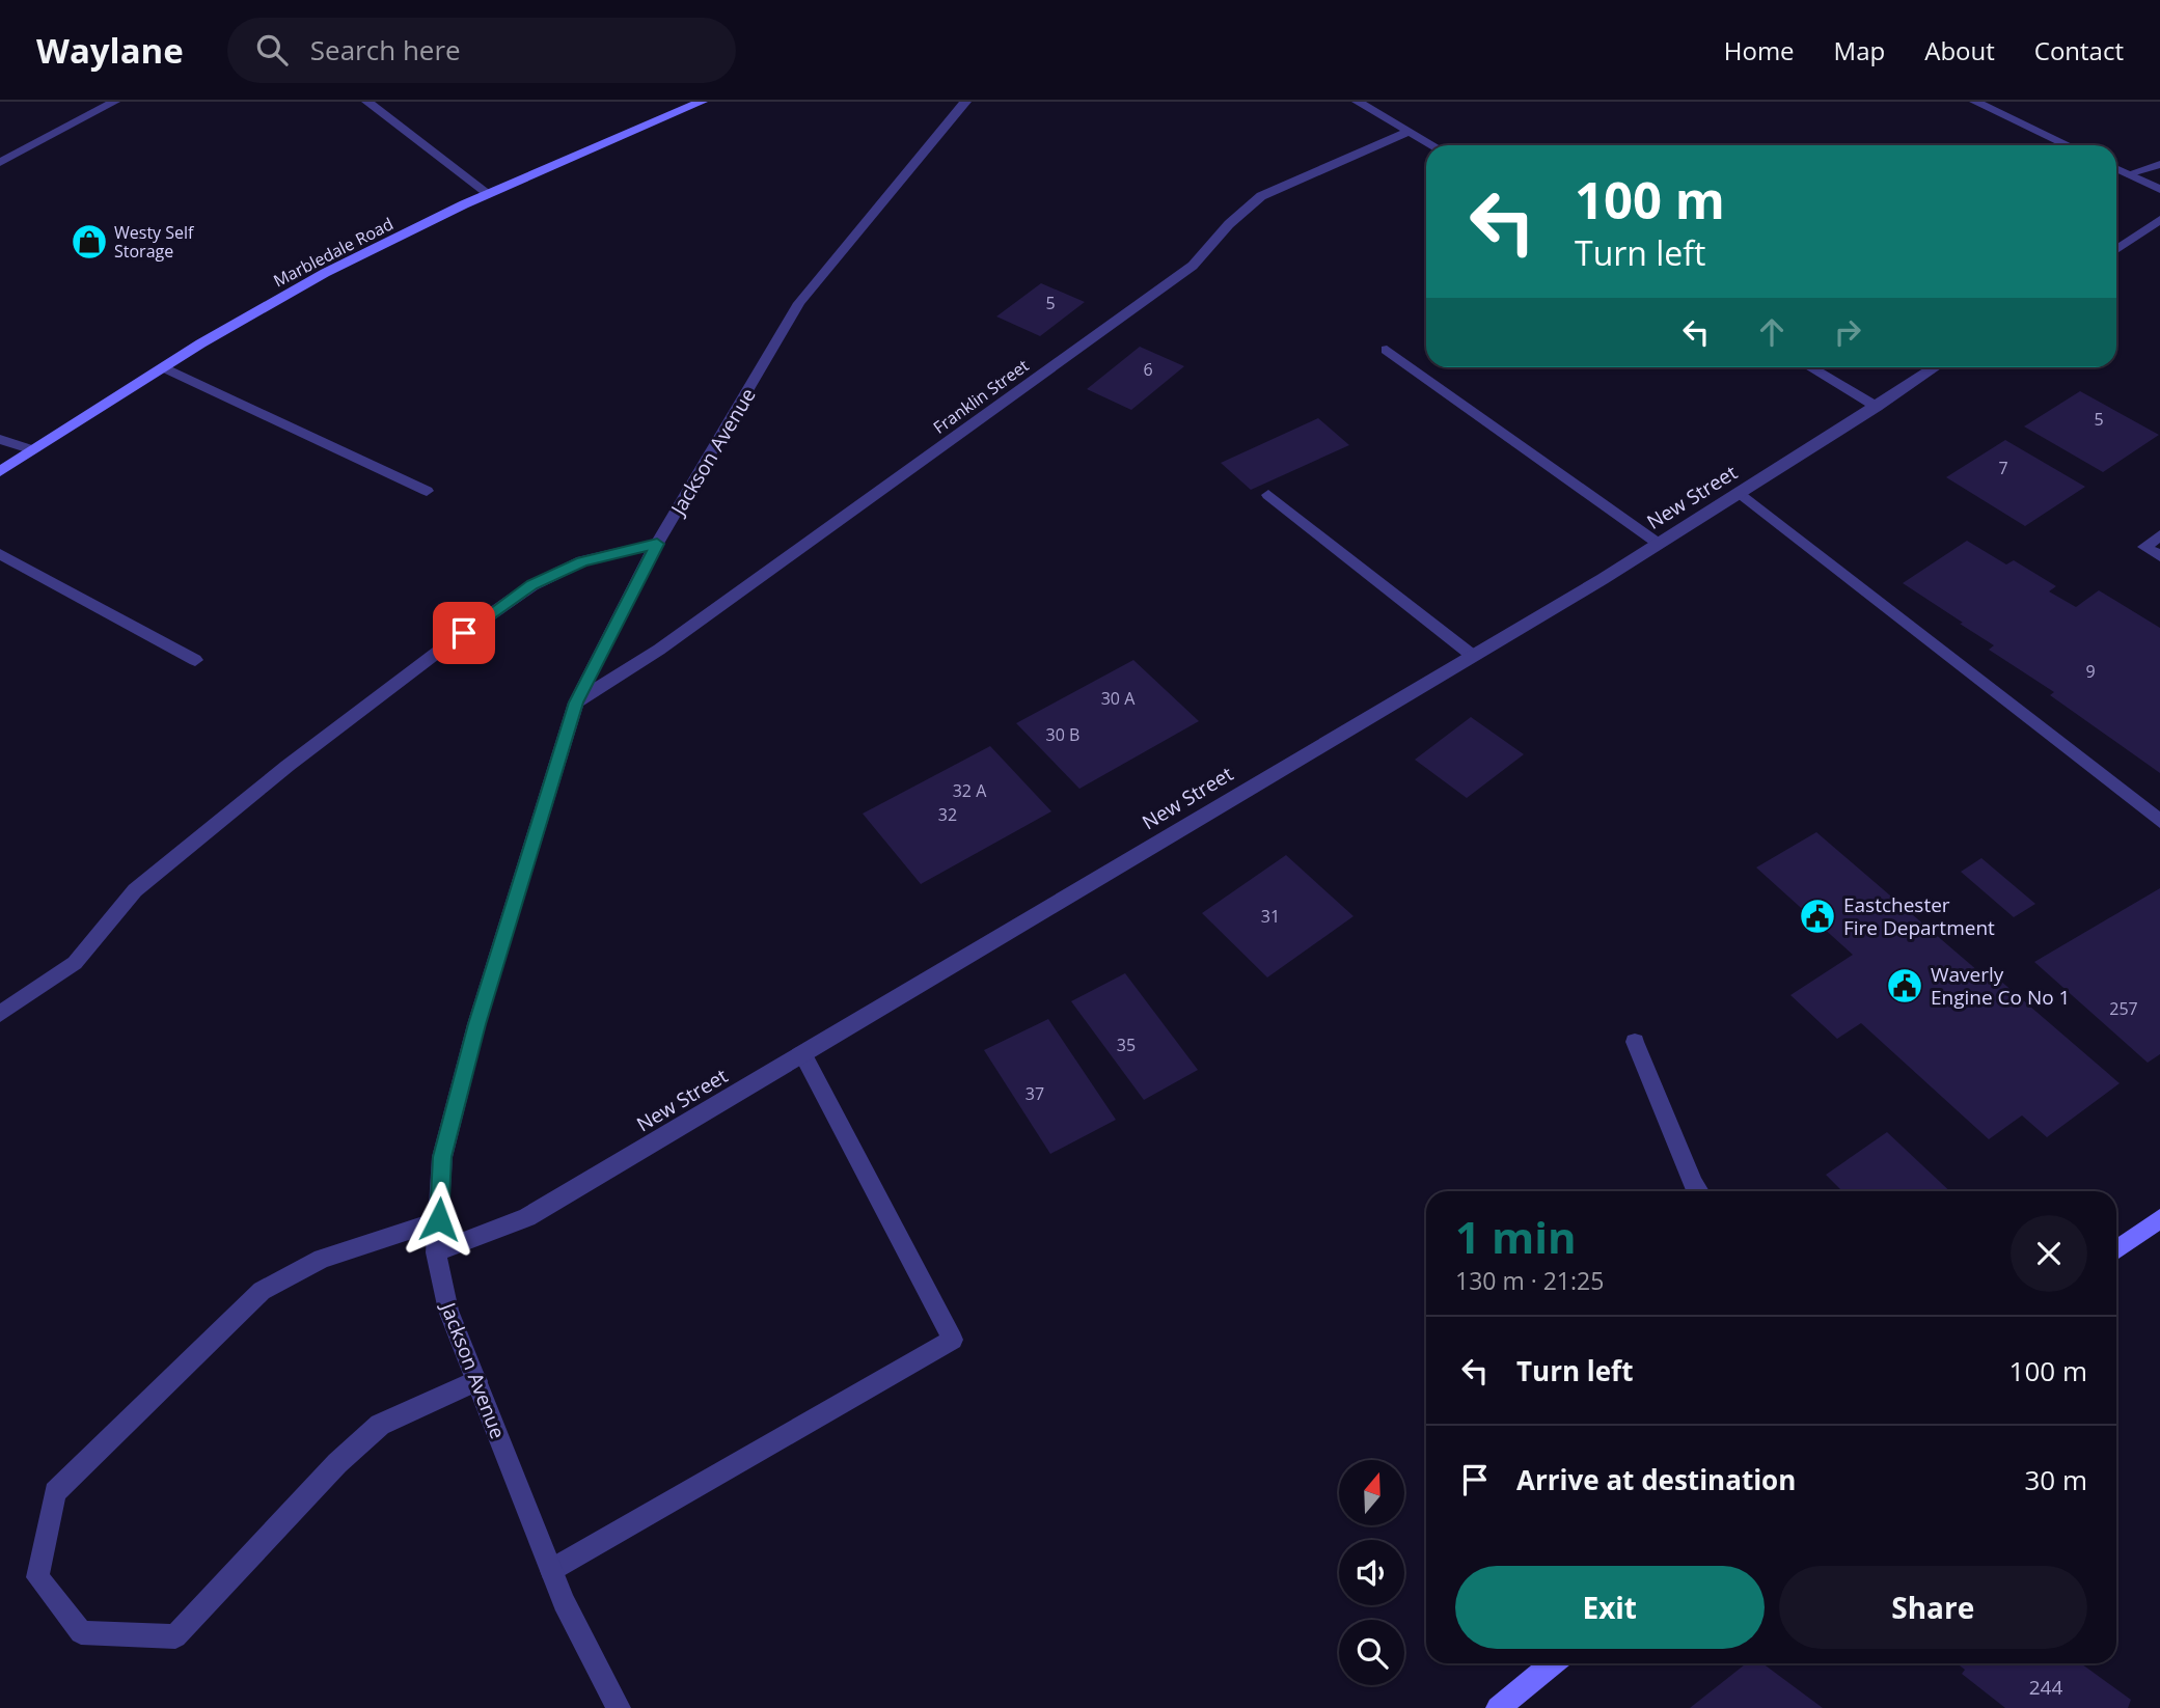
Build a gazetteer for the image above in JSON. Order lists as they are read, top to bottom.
{
  "streets": {
    "street": [
      "Marbledale Road",
      "Franklin Street",
      "Jackson Avenue",
      "New Street"
    ]
  },
  "crossings": [
    ["Franklin Street", "Jackson Avenue"],
    ["Jackson Avenue", "New Street"]
  ],
  "places": {
    "shop": ["Westy Self Storage"],
    "public building": ["Eastchester Fire Department", "Waverly Engine Co No 1"]
  },
  "house_numbers": [
    "5",
    "6",
    "5",
    "7",
    "9",
    "30 A",
    "30 B",
    "32 A",
    "32",
    "31",
    "257",
    "35",
    "37",
    "244"
  ],
  "north": "top",
  "page": {
    "header": "Waylane",
    "search": "Search here",
    "nav": [
      "Home",
      "Map",
      "About",
      "Contact"
    ],
    "turn": ["100 m", "Turn left"],
    "heading": ["1 min", "130 m · 21:25"],
    "list": [
      {
        "name": "Turn left",
        "value": "100 m"
      },
      {
        "name": "Arrive at destination",
        "value": "30 m"
      }
    ],
    "buttons": ["Exit", "Share"]
  }
}
